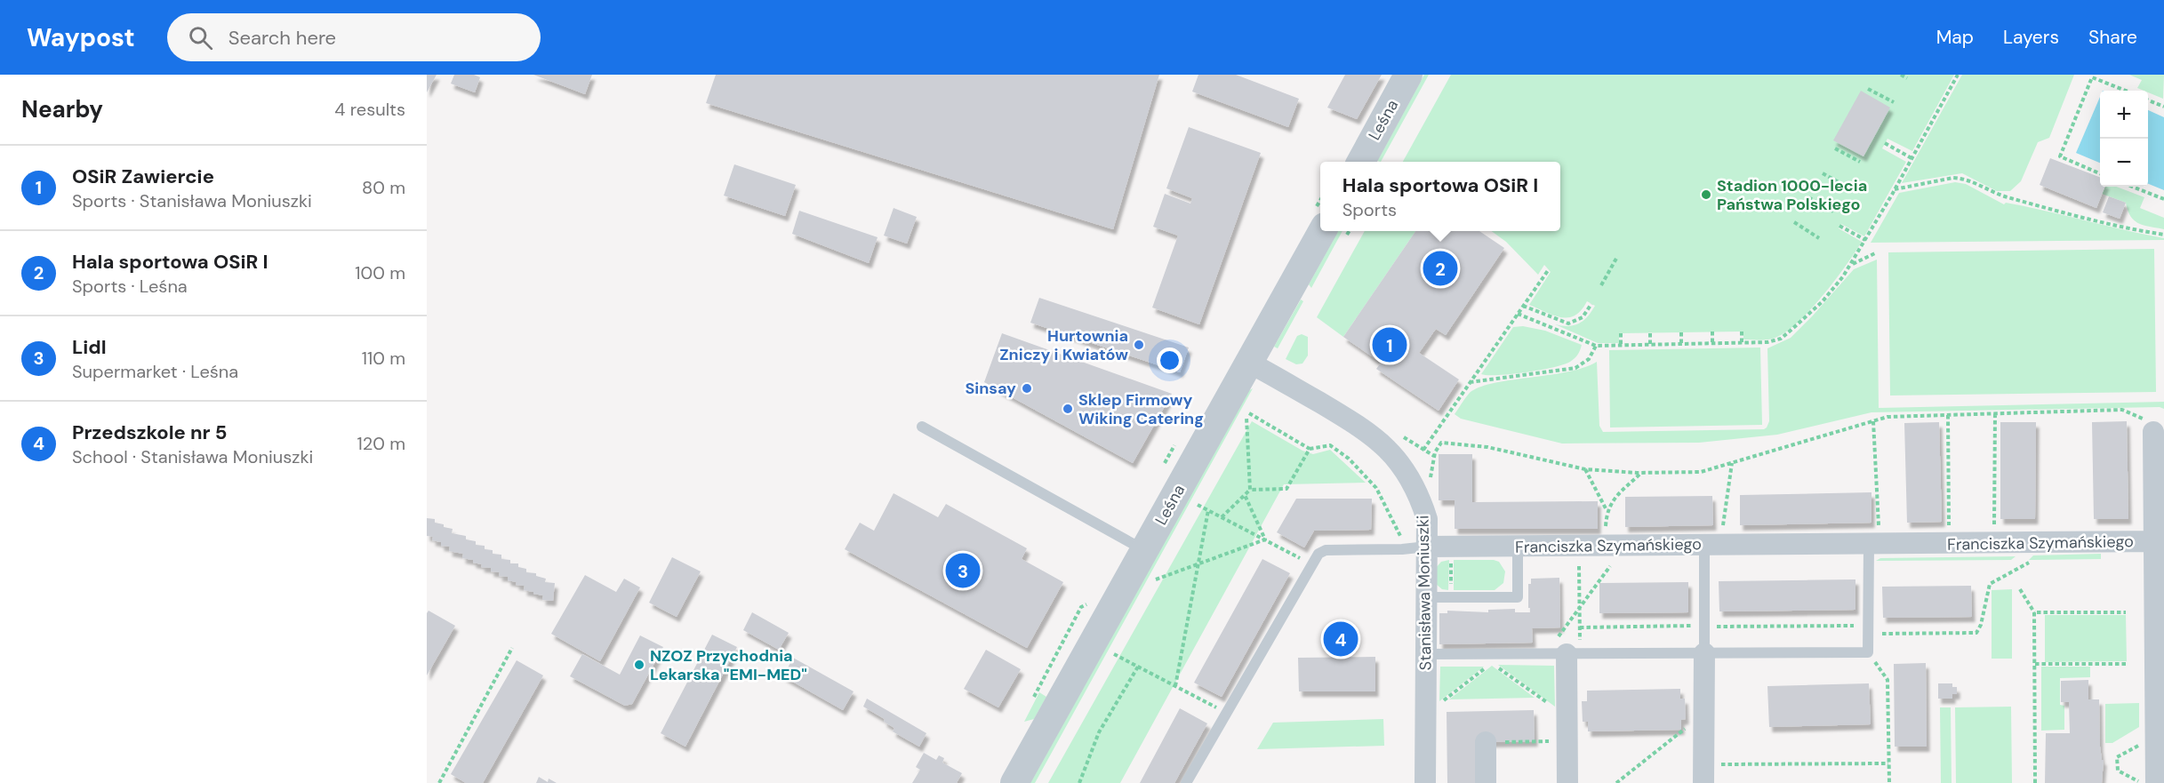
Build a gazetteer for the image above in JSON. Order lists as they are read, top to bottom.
{
  "streets": {
    "street": ["Leśna", "Franciszka Szymańskiego", "Stanisława Moniuszki"]
  },
  "crossings": [
    ["Leśna", "Stanisława Moniuszki"],
    ["Franciszka Szymańskiego", "Stanisława Moniuszki"]
  ],
  "places": [
    "Stadion 1000-lecia Państwa Polskiego",
    "Hurtownia Zniczy i Kwiatów",
    "Sinsay",
    "Sklep Firmowy Wiking Catering",
    "NZOZ Przychodnia Lekarska \"EMI-MED\""
  ],
  "page": {
    "header": "Waypost",
    "search": "Search here",
    "nav": ["Map", "Layers", "Share"],
    "heading": ["Nearby", "4 results"],
    "map_buttons": ["+", "−"],
    "list": [
      {
        "mark": "1",
        "name": "OSiR Zawiercie",
        "note": "Sports · Stanisława Moniuszki",
        "value": "80 m"
      },
      {
        "mark": "2",
        "name": "Hala sportowa OSiR I",
        "note": "Sports · Leśna",
        "value": "100 m"
      },
      {
        "mark": "3",
        "name": "Lidl",
        "note": "Supermarket · Leśna",
        "value": "110 m"
      },
      {
        "mark": "4",
        "name": "Przedszkole nr 5",
        "note": "School · Stanisława Moniuszki",
        "value": "120 m"
      }
    ],
    "popup": ["Hala sportowa OSiR I", "Sports"],
    "pins": [
      "2",
      "1",
      "3",
      "4"
    ]
  }
}
